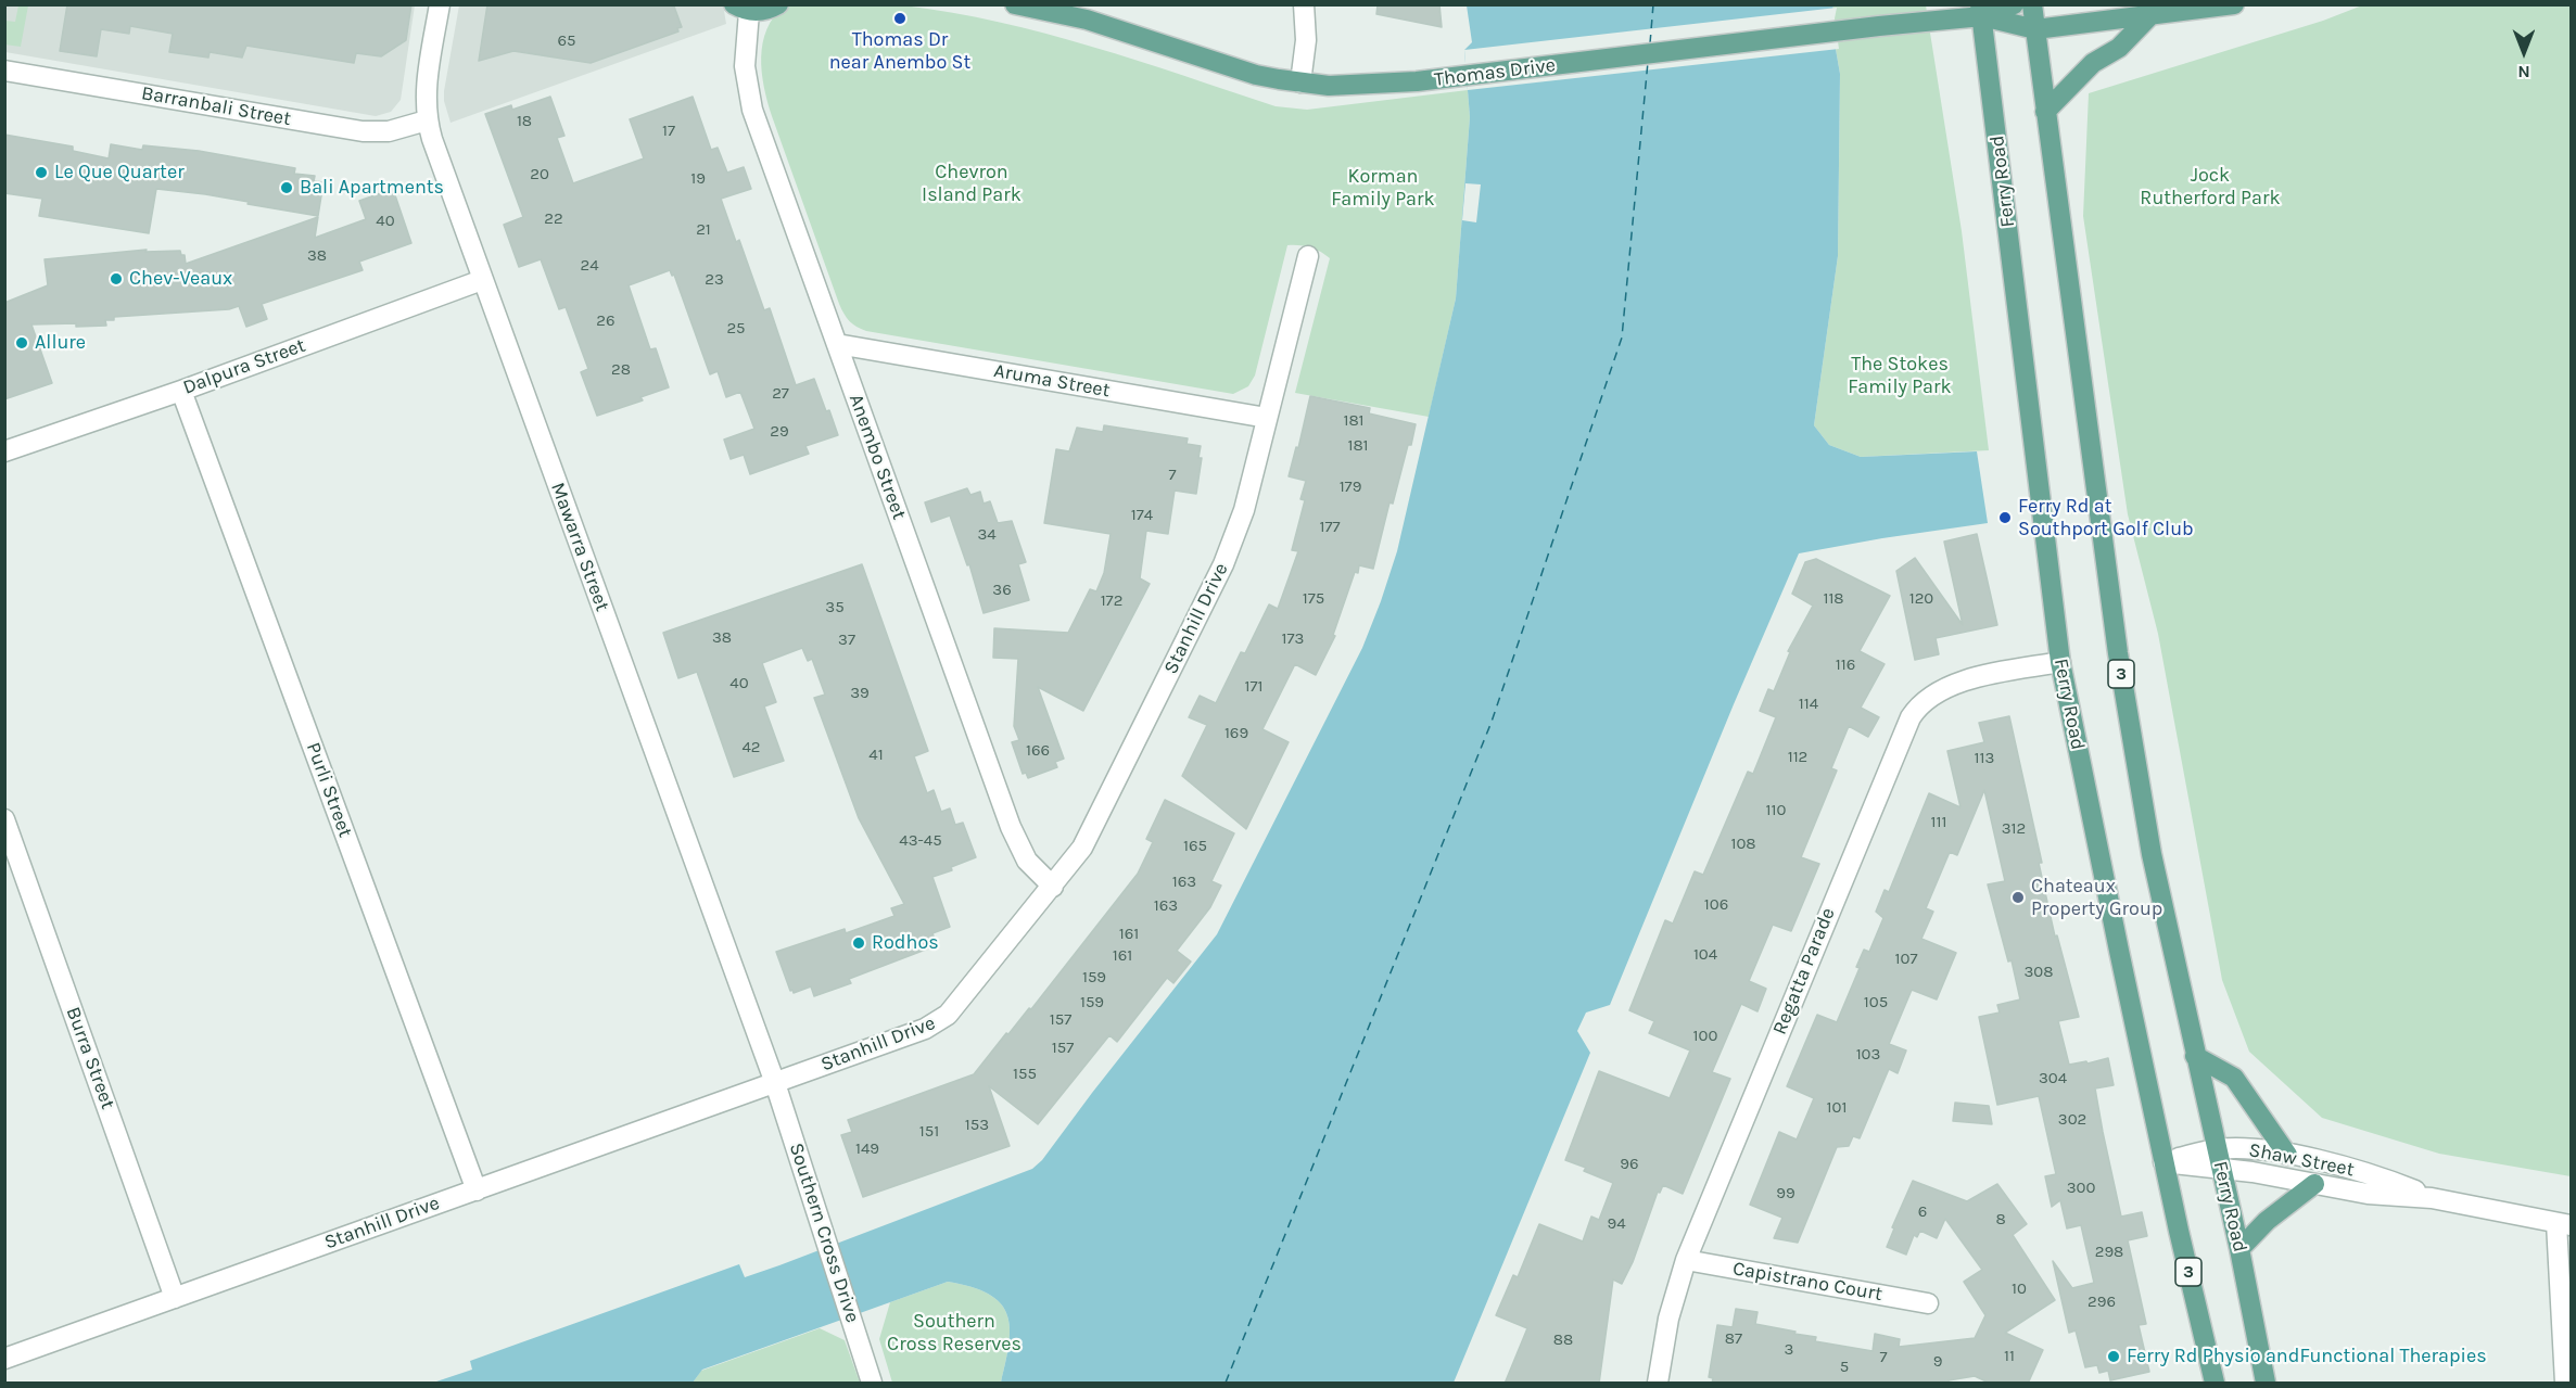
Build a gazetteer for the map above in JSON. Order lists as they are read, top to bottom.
{
  "streets": {
    "main road": ["Thomas Drive", "Ferry Road", "3"],
    "street": [
      "Barranbali Street",
      "Dalpura Street",
      "Aruma Street",
      "Anembo Street",
      "Mawarra Street",
      "Stanhill Drive",
      "Purli Street",
      "Regatta Parade",
      "Burra Street",
      "Shaw Street",
      "Southern Cross Drive",
      "Capistrano Court"
    ]
  },
  "crossings": [
    ["Thomas Drive", "Ferry Road"],
    ["Barranbali Street", "Mawarra Street"],
    ["Ferry Road", "3"],
    ["Ferry Road", "Regatta Parade"],
    ["Ferry Road", "Shaw Street"],
    ["Dalpura Street", "Mawarra Street"],
    ["Dalpura Street", "Purli Street"],
    ["Aruma Street", "Anembo Street"],
    ["Aruma Street", "Stanhill Drive"],
    ["Anembo Street", "Stanhill Drive"],
    ["Mawarra Street", "Stanhill Drive"],
    ["Mawarra Street", "Southern Cross Drive"],
    ["Stanhill Drive", "Purli Street"],
    ["Stanhill Drive", "Burra Street"],
    ["Stanhill Drive", "Southern Cross Drive"],
    ["Regatta Parade", "Capistrano Court"]
  ],
  "parks": [
    "Chevron Island Park",
    "Jock Rutherford Park",
    "Korman Family Park",
    "The Stokes Family Park",
    "Southern Cross Reserves"
  ],
  "places": [
    "Thomas Dr near Anembo St",
    "Le Que Quarter",
    "Bali Apartments",
    "Chev-Veaux",
    "Allure",
    "Ferry Rd at Southport Golf Club",
    "Chateaux Property Group",
    "Rodhos",
    "Ferry Rd Physio andFunctional Therapies"
  ],
  "house_numbers": [
    "65",
    "18",
    "17",
    "20",
    "19",
    "22",
    "40",
    "21",
    "38",
    "24",
    "23",
    "26",
    "25",
    "28",
    "27",
    "181",
    "29",
    "181",
    "7",
    "179",
    "174",
    "177",
    "34",
    "36",
    "175",
    "118",
    "120",
    "172",
    "35",
    "38",
    "173",
    "37",
    "116",
    "40",
    "171",
    "39",
    "114",
    "169",
    "42",
    "166",
    "41",
    "112",
    "113",
    "110",
    "111",
    "312",
    "43-45",
    "108",
    "165",
    "163",
    "106",
    "163",
    "161",
    "104",
    "161",
    "107",
    "308",
    "159",
    "159",
    "105",
    "157",
    "100",
    "157",
    "103",
    "155",
    "304",
    "101",
    "302",
    "153",
    "151",
    "149",
    "96",
    "300",
    "99",
    "6",
    "8",
    "94",
    "298",
    "10",
    "296",
    "87",
    "88",
    "3",
    "11",
    "7",
    "9",
    "5"
  ],
  "north": "bottom"
}
